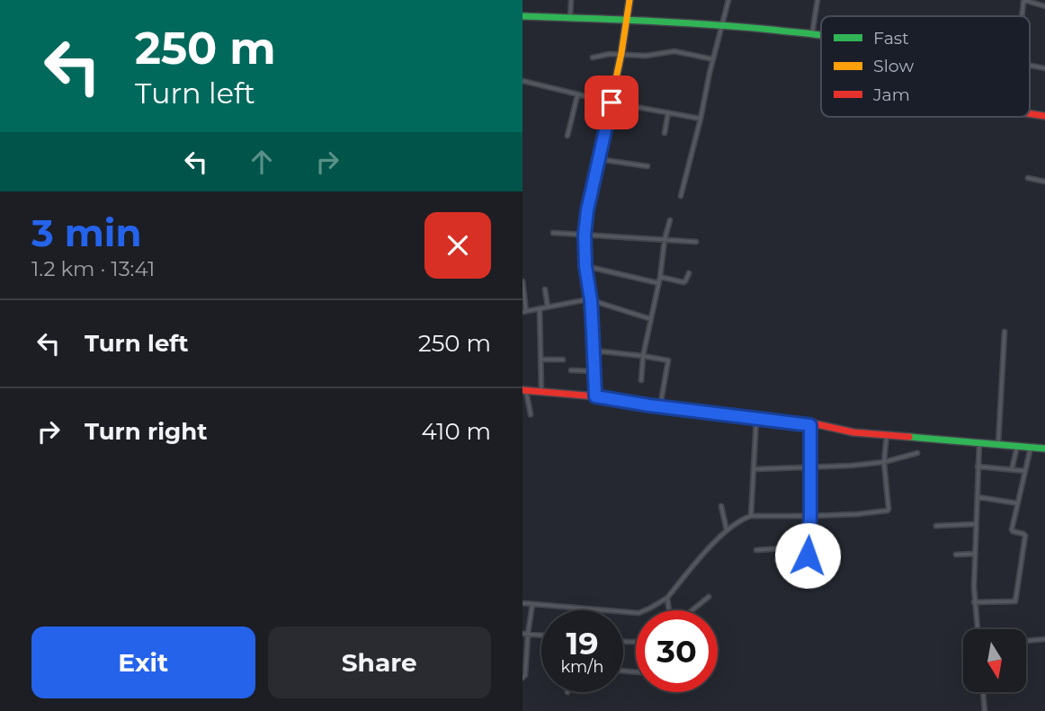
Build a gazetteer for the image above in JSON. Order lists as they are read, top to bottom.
{
  "legend": ["Fast", "Slow", "Jam"],
  "north": "bottom",
  "page": {
    "turn": ["250 m", "Turn left"],
    "heading": ["3 min", "1.2 km · 13:41"],
    "list": [
      {
        "name": "Turn left",
        "value": "250 m"
      },
      {
        "name": "Turn right",
        "value": "410 m"
      }
    ],
    "speed": "19 km/h",
    "limit": "30",
    "buttons": ["Exit", "Share"]
  }
}
